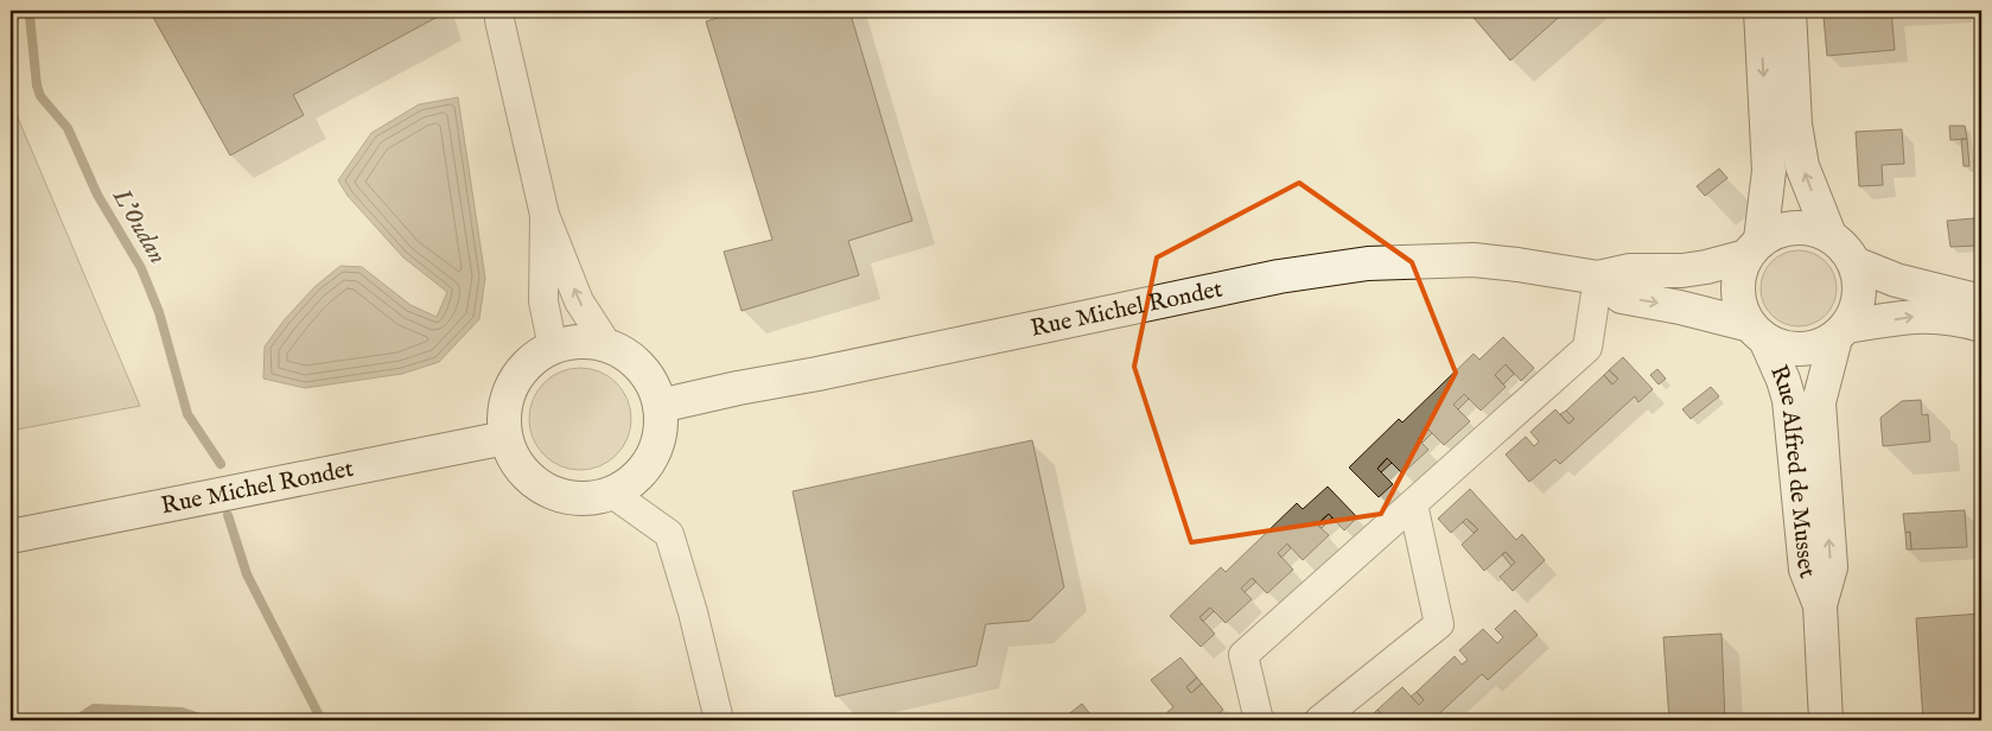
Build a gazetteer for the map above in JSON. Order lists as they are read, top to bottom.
{
  "streets": {
    "street": ["Rue Michel Rondet", "Rue Alfred de Musset"]
  },
  "crossings": [
    ["Rue Michel Rondet", "Rue Alfred de Musset"]
  ],
  "water": ["L'Oudan"]
}
